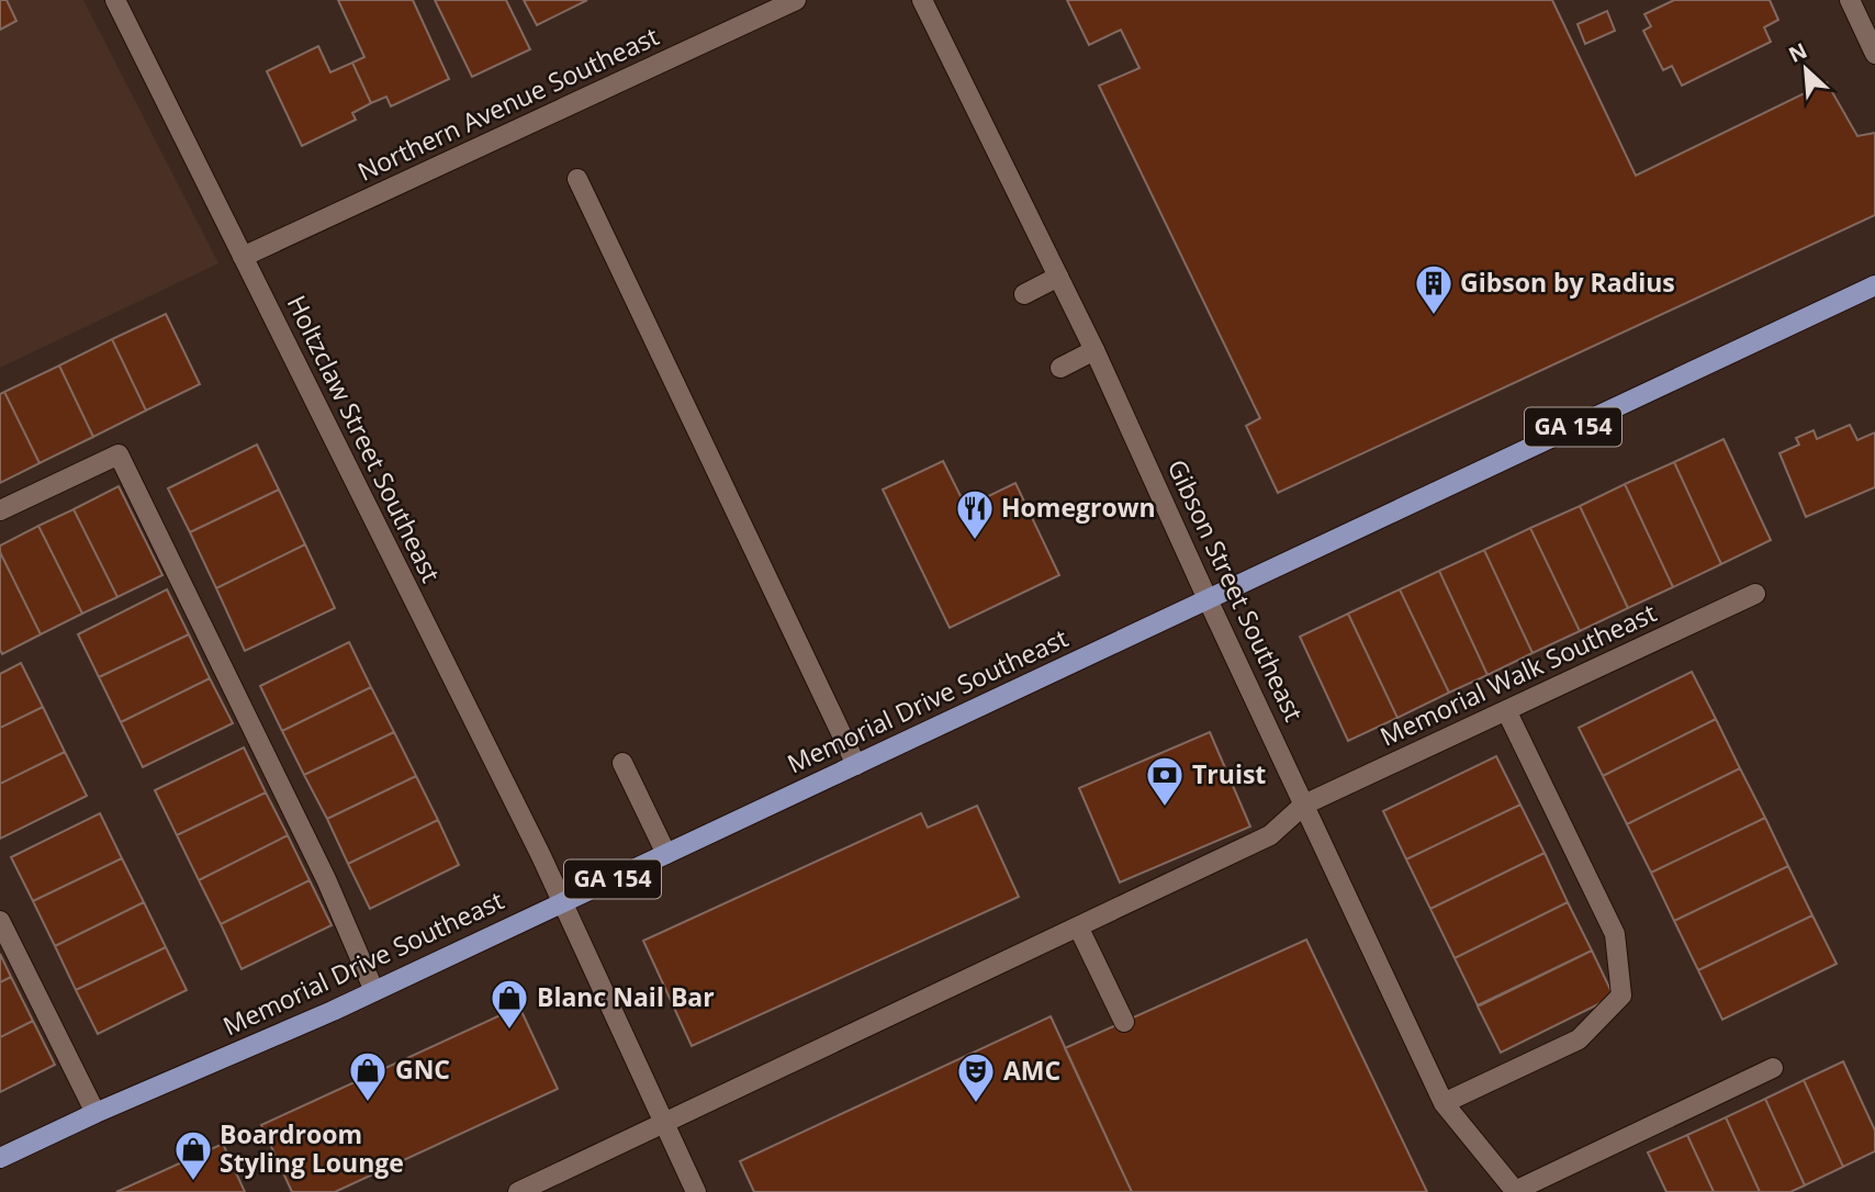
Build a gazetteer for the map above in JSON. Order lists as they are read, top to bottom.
{
  "streets": {
    "main road": ["GA 154", "Memorial Drive Southeast"],
    "street": [
      "Northern Avenue Southeast",
      "Holtzclaw Street Southeast",
      "Gibson Street Southeast",
      "Memorial Walk Southeast"
    ]
  },
  "crossings": [
    ["Northern Avenue Southeast", "Holtzclaw Street Southeast"],
    ["Holtzclaw Street Southeast", "Memorial Walk Southeast"],
    ["Holtzclaw Street Southeast", "Memorial Drive Southeast"],
    ["Gibson Street Southeast", "Memorial Walk Southeast"],
    ["Gibson Street Southeast", "Memorial Drive Southeast"]
  ],
  "places": {
    "building": ["Gibson by Radius"],
    "restaurant": ["Homegrown"],
    "bank": ["Truist"],
    "shop": ["Blanc Nail Bar", "GNC", "Boardroom Styling Lounge"],
    "theatre": ["AMC"]
  },
  "north": "top left"
}
